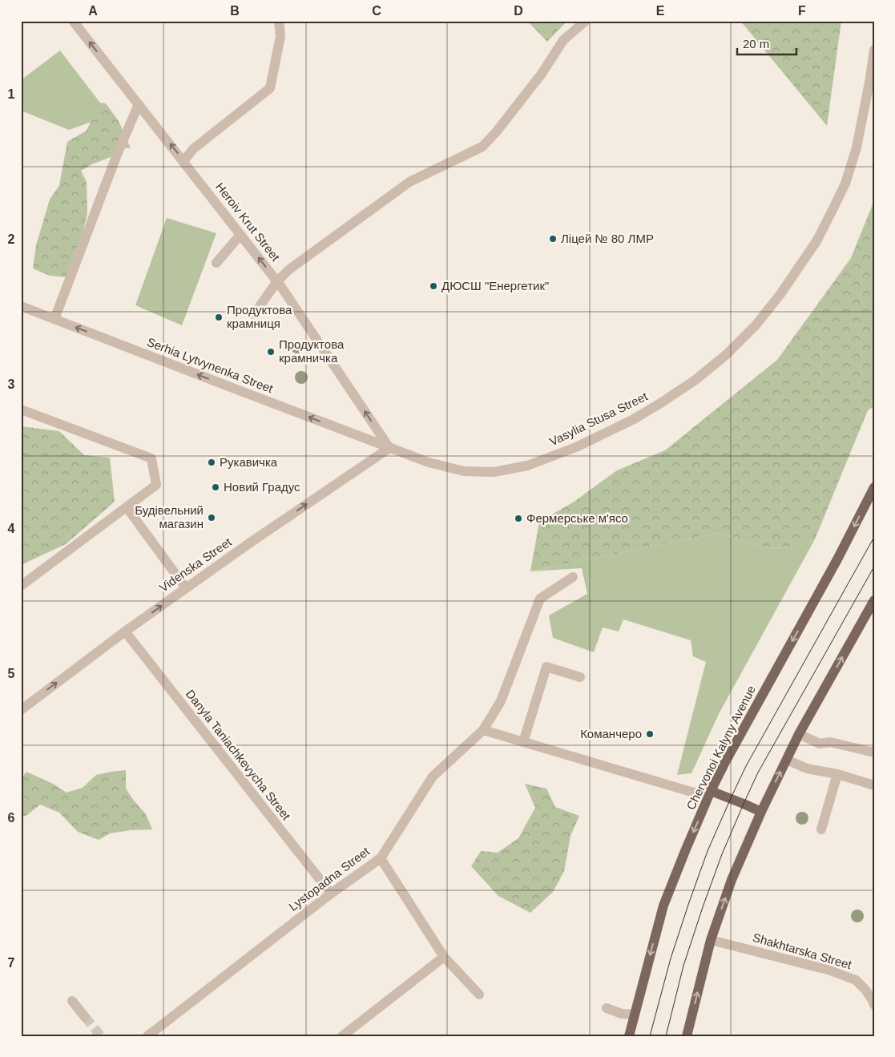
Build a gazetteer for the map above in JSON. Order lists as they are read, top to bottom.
{
  "streets": {
    "main road": ["Chervonoi Kalyny Avenue"],
    "street": [
      "Heroiv Krut Street",
      "Serhia Lytvynenka Street",
      "Vasylia Stusa Street",
      "Videnska Street",
      "Danyla Taniachkevycha Street",
      "Lystopadna Street",
      "Shakhtarska Street"
    ]
  },
  "crossings": [
    ["Heroiv Krut Street", "Serhia Lytvynenka Street"],
    ["Heroiv Krut Street", "Vasylia Stusa Street"],
    ["Heroiv Krut Street", "Videnska Street"],
    ["Serhia Lytvynenka Street", "Vasylia Stusa Street"],
    ["Serhia Lytvynenka Street", "Videnska Street"],
    ["Vasylia Stusa Street", "Videnska Street"],
    ["Videnska Street", "Danyla Taniachkevycha Street"],
    ["Danyla Taniachkevycha Street", "Lystopadna Street"]
  ],
  "one_way": ["Heroiv Krut Street", "Serhia Lytvynenka Street", "Videnska Street"],
  "places": [
    "Ліцей № 80 ЛМР",
    "ДЮСШ \"Енергетик\"",
    "Продуктова крамниця",
    "Продуктова крамничка",
    "Рукавичка",
    "Новий Градус",
    "Будівельний магазин",
    "Фермерське м'ясо",
    "Команчеро"
  ],
  "scale_bar": "20 m",
  "grid": {
    "columns": [
      "A",
      "B",
      "C",
      "D",
      "E",
      "F"
    ],
    "rows": [
      "1",
      "2",
      "3",
      "4",
      "5",
      "6",
      "7"
    ]
  }
}
